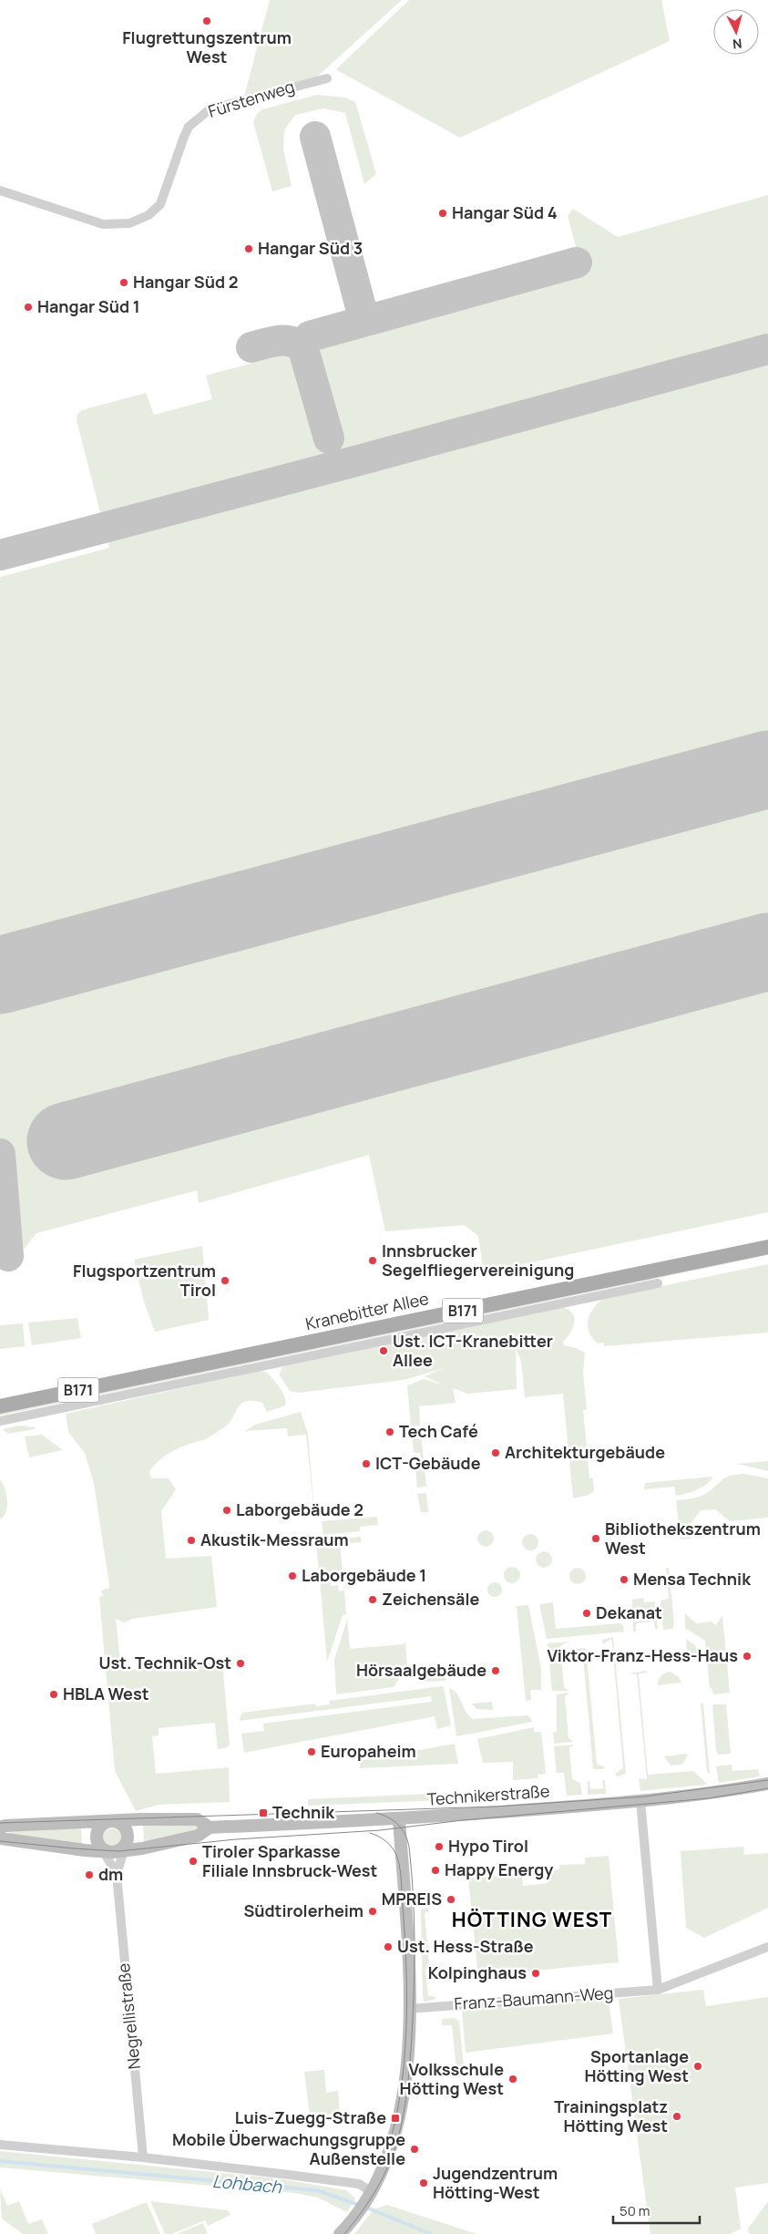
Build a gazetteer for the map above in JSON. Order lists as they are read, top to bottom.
{
  "streets": {
    "main road": ["B171", "Kranebitter Allee"],
    "street": [
      "Fürstenweg",
      "Technikerstraße",
      "Franz-Baumann-Weg",
      "Negrellistraße"
    ]
  },
  "crossings": [
    ["Technikerstraße", "Negrellistraße"]
  ],
  "districts": ["HÖTTING WEST"],
  "water": ["Lohbach"],
  "places": {
    "other": [
      "Flugrettungszentrum West",
      "Hangar Süd 4",
      "Hangar Süd 3",
      "Hangar Süd 2",
      "Hangar Süd 1",
      "Innsbrucker Segelfliegervereinigung",
      "Flugsportzentrum Tirol",
      "Ust. ICT-Kranebitter Allee",
      "Tech Café",
      "Architekturgebäude",
      "ICT-Gebäude",
      "Laborgebäude 2",
      "Bibliothekszentrum West",
      "Akustik-Messraum",
      "Laborgebäude 1",
      "Mensa Technik",
      "Zeichensäle",
      "Dekanat",
      "Viktor-Franz-Hess-Haus",
      "Ust. Technik-Ost",
      "Hörsaalgebäude",
      "HBLA West",
      "Europaheim",
      "Hypo Tirol",
      "Tiroler Sparkasse Filiale Innsbruck-West",
      "Happy Energy",
      "dm",
      "MPREIS",
      "Südtirolerheim",
      "Ust. Hess-Straße",
      "Kolpinghaus",
      "Sportanlage Hötting West",
      "Volksschule Hötting West",
      "Trainingsplatz Hötting West",
      "Mobile Überwachungsgruppe Außenstelle",
      "Jugendzentrum Hötting-West"
    ],
    "transit": ["Technik", "Luis-Zuegg-Straße"]
  },
  "scale_bar": "50 m",
  "north": "bottom"
}
